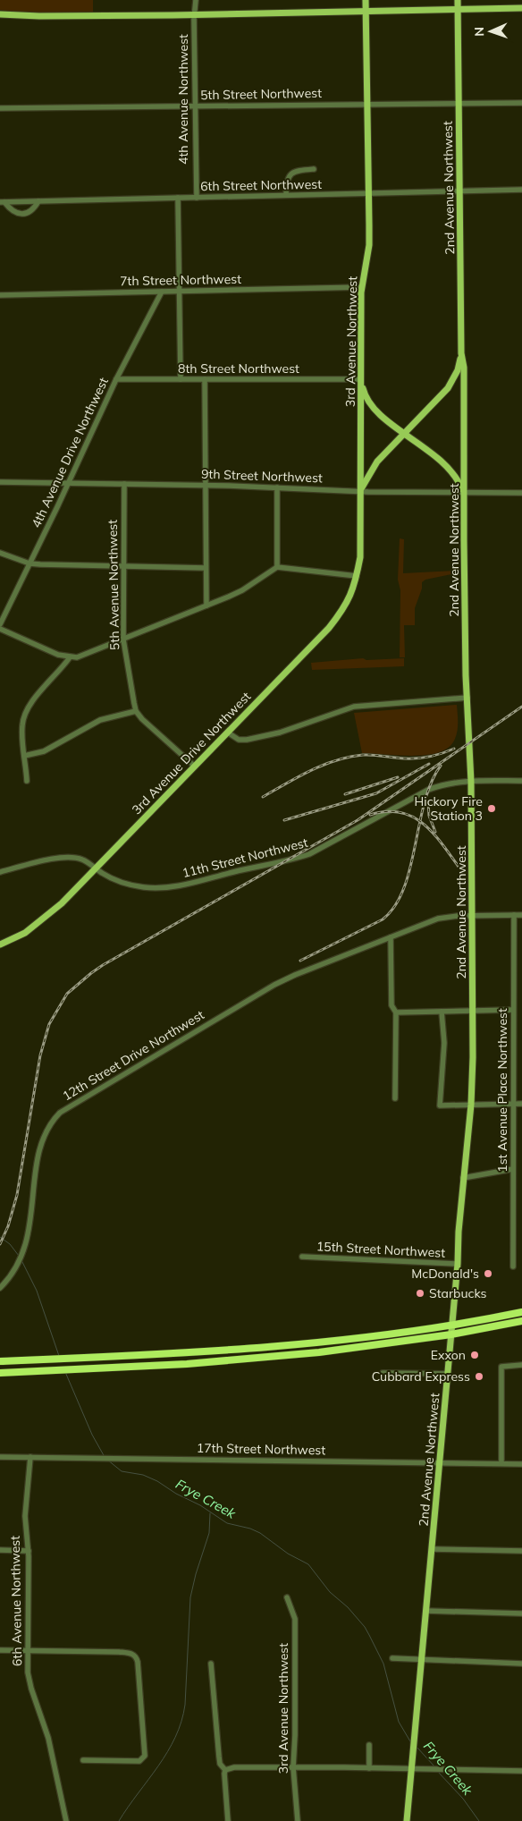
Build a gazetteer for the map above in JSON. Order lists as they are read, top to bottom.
{
  "streets": {
    "main road": ["2nd Avenue Northwest", "3rd Avenue Northwest", "3rd Avenue Drive Northwest"],
    "street": [
      "5th Street Northwest",
      "4th Avenue Northwest",
      "6th Street Northwest",
      "7th Street Northwest",
      "8th Street Northwest",
      "4th Avenue Drive Northwest",
      "9th Street Northwest",
      "5th Avenue Northwest",
      "11th Street Northwest",
      "12th Street Drive Northwest",
      "1st Avenue Place Northwest",
      "15th Street Northwest",
      "17th Street Northwest",
      "6th Avenue Northwest"
    ]
  },
  "crossings": [
    ["5th Street Northwest", "4th Avenue Northwest"],
    ["5th Street Northwest", "2nd Avenue Northwest"],
    ["5th Street Northwest", "3rd Avenue Northwest"],
    ["4th Avenue Northwest", "6th Street Northwest"],
    ["6th Street Northwest", "2nd Avenue Northwest"],
    ["6th Street Northwest", "3rd Avenue Northwest"],
    ["2nd Avenue Northwest", "9th Street Northwest"],
    ["2nd Avenue Northwest", "11th Street Northwest"],
    ["2nd Avenue Northwest", "12th Street Drive Northwest"],
    ["2nd Avenue Northwest", "15th Street Northwest"],
    ["2nd Avenue Northwest", "17th Street Northwest"],
    ["7th Street Northwest", "3rd Avenue Northwest"],
    ["7th Street Northwest", "4th Avenue Drive Northwest"],
    ["3rd Avenue Northwest", "8th Street Northwest"],
    ["3rd Avenue Northwest", "9th Street Northwest"],
    ["3rd Avenue Northwest", "3rd Avenue Drive Northwest"],
    ["8th Street Northwest", "4th Avenue Drive Northwest"],
    ["4th Avenue Drive Northwest", "9th Street Northwest"],
    ["9th Street Northwest", "5th Avenue Northwest"],
    ["3rd Avenue Drive Northwest", "11th Street Northwest"],
    ["12th Street Drive Northwest", "1st Avenue Place Northwest"],
    ["17th Street Northwest", "6th Avenue Northwest"]
  ],
  "water": ["Frye Creek"],
  "places": [
    "Hickory Fire Station 3",
    "McDonald's",
    "Starbucks",
    "Exxon",
    "Cubbard Express"
  ],
  "north": "left"
}
